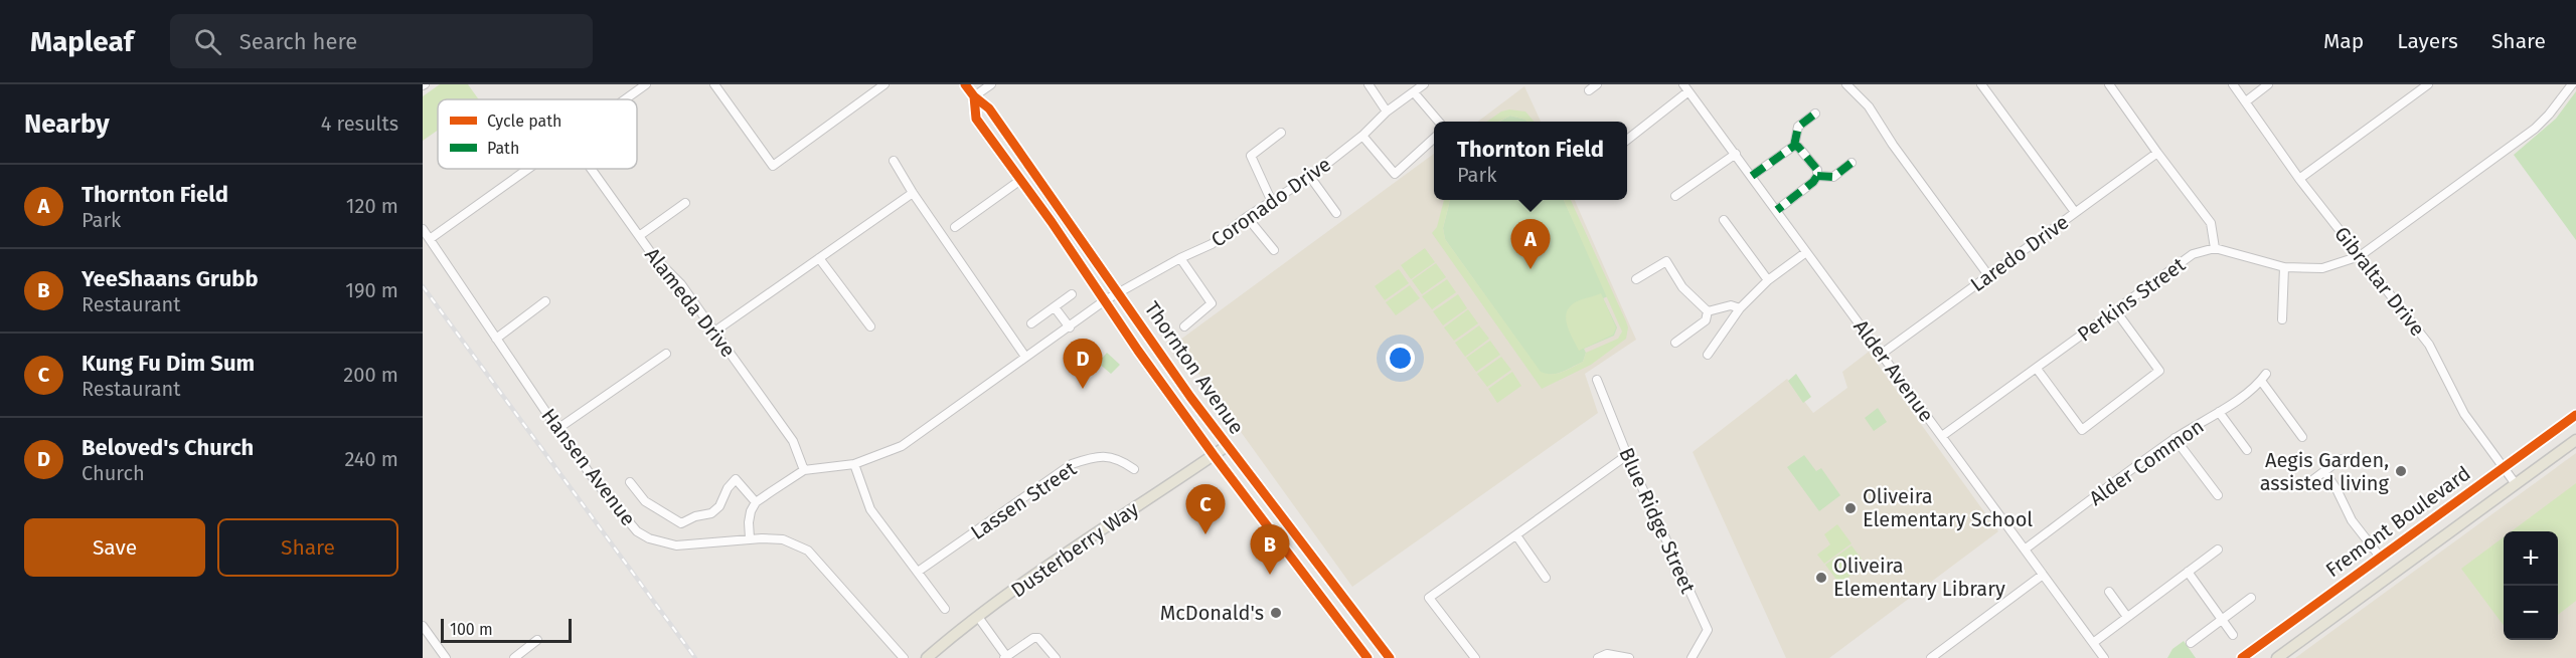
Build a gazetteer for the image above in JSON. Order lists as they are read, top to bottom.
{
  "streets": {
    "main road": ["Thornton Avenue", "Fremont Boulevard", "Dusterberry Way"],
    "street": [
      "Coronado Drive",
      "Laredo Drive",
      "Gibraltar Drive",
      "Perkins Street",
      "Alameda Drive",
      "Alder Avenue",
      "Alder Common",
      "Hansen Avenue",
      "Lassen Street",
      "Blue Ridge Street"
    ]
  },
  "crossings": [
    ["Coronado Drive", "Alameda Drive"],
    ["Coronado Drive", "Thornton Avenue"],
    ["Laredo Drive", "Alder Avenue"],
    ["Gibraltar Drive", "Fremont Boulevard"],
    ["Perkins Street", "Alder Avenue"],
    ["Thornton Avenue", "Dusterberry Way"],
    ["Alder Avenue", "Alder Common"]
  ],
  "places": [
    "Aegis Garden, assisted living",
    "Oliveira Elementary School",
    "Oliveira Elementary Library",
    "McDonald's"
  ],
  "legend": ["Cycle path", "Path"],
  "scale_bar": "100 m",
  "page": {
    "header": "Mapleaf",
    "search": "Search here",
    "nav": ["Map", "Layers", "Share"],
    "heading": ["Nearby", "4 results"],
    "popup": ["Thornton Field", "Park"],
    "list": [
      {
        "mark": "A",
        "name": "Thornton Field",
        "note": "Park",
        "value": "120 m"
      },
      {
        "mark": "B",
        "name": "YeeShaans Grubb",
        "note": "Restaurant",
        "value": "190 m"
      },
      {
        "mark": "C",
        "name": "Kung Fu Dim Sum",
        "note": "Restaurant",
        "value": "200 m"
      },
      {
        "mark": "D",
        "name": "Beloved's Church",
        "note": "Church",
        "value": "240 m"
      }
    ],
    "pins": [
      "A",
      "D",
      "C",
      "B"
    ],
    "buttons": ["Save", "Share"],
    "map_buttons": ["+", "−"],
    "scale": "100 m"
  }
}
